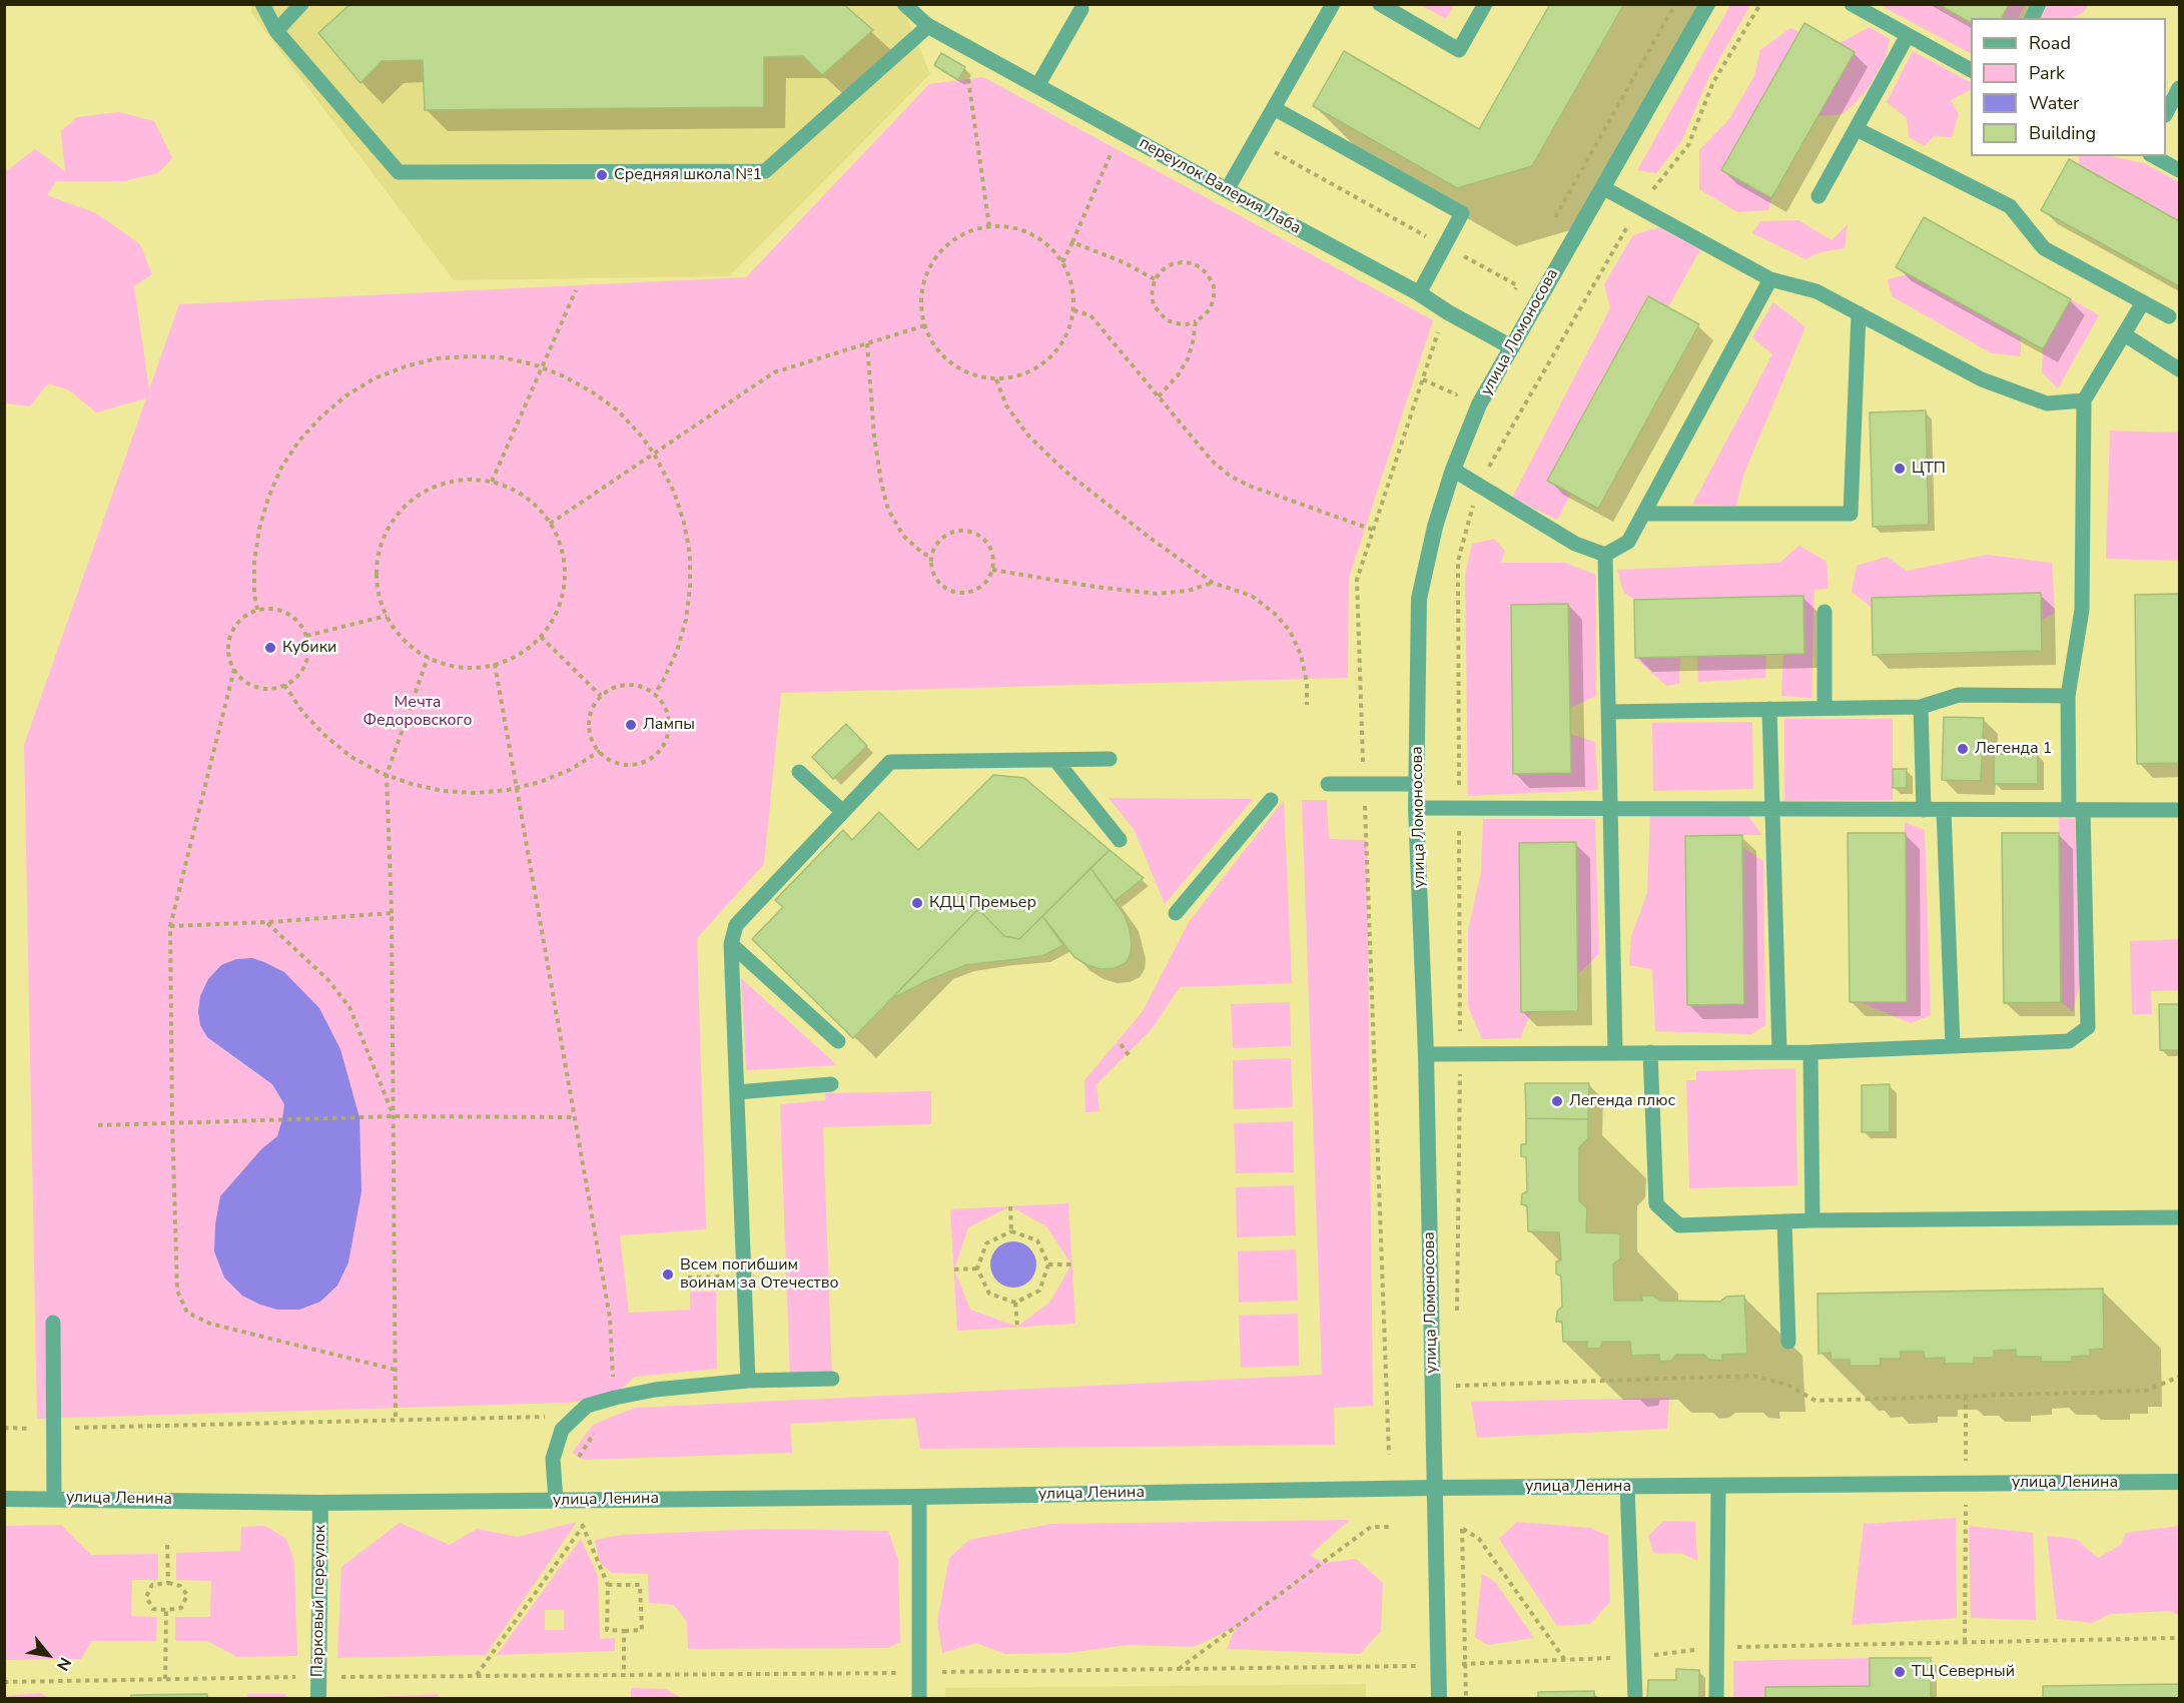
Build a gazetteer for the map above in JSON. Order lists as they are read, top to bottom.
{
  "streets": {
    "street": [
      "переулок Валерия Лаба",
      "улица Ломоносова",
      "улица Ленина",
      "Парковый переулок"
    ]
  },
  "crossings": [
    ["переулок Валерия Лаба", "улица Ломоносова"],
    ["улица Ломоносова", "улица Ленина"],
    ["улица Ленина", "Парковый переулок"]
  ],
  "parks": ["Мечта Федоровского"],
  "places": [
    "Средняя школа №1",
    "ЦТП",
    "Кубики",
    "Лампы",
    "Легенда 1",
    "КДЦ Премьер",
    "Легенда плюс",
    "Всем погибшим воинам за Отечество",
    "ТЦ Северный"
  ],
  "legend": [
    "Road",
    "Park",
    "Water",
    "Building"
  ],
  "north": "bottom right"
}
